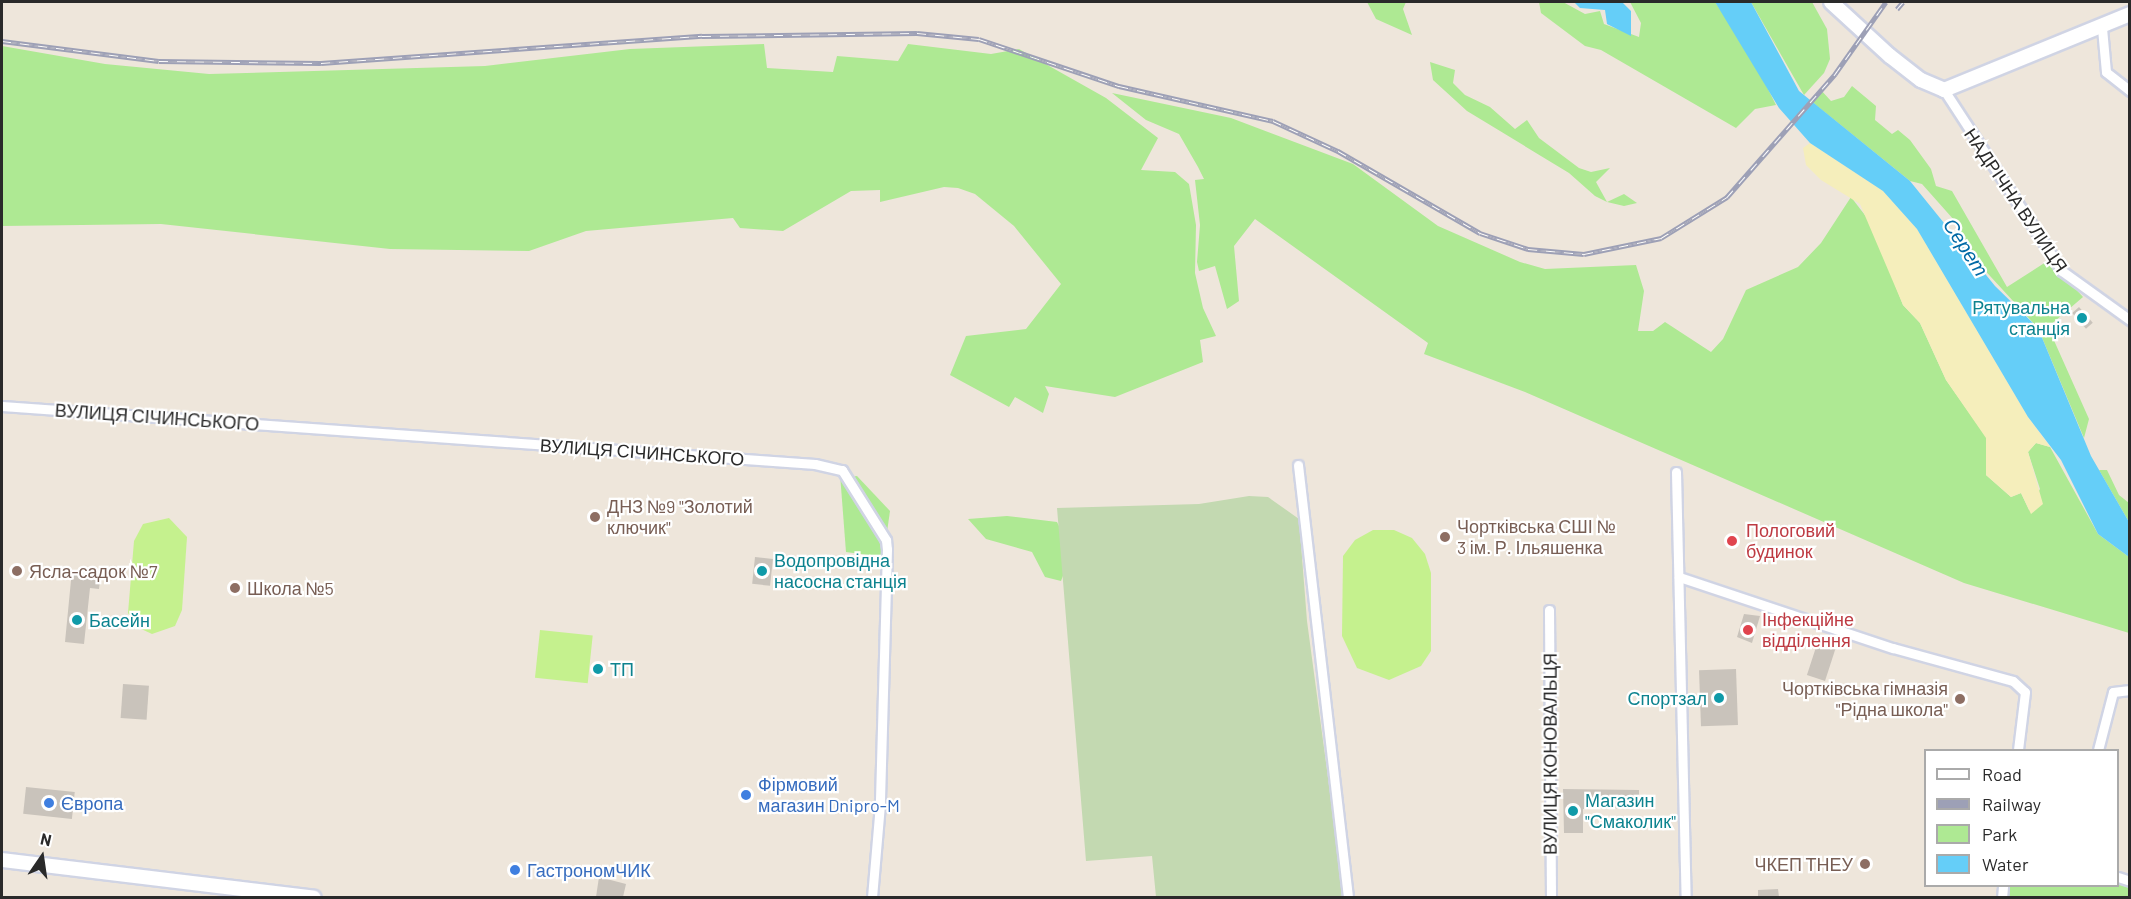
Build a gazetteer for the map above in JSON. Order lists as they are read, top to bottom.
{
  "streets": {
    "street": ["НАДРІЧНА ВУЛИЦЯ", "ВУЛИЦЯ СІЧИНСЬКОГО", "ВУЛИЦЯ КОНОВАЛЬЦЯ"]
  },
  "water": ["Серет"],
  "places": [
    "Рятувальна станція",
    "ДНЗ №9 \"Золотий ключик\"",
    "Чортківська СШІ № 3 ім. Р. Ільяшенка",
    "Пологовий будинок",
    "Ясла-садок №7",
    "Водопровідна насосна станція",
    "Школа №5",
    "Басейн",
    "Інфекційне відділення",
    "ТП",
    "Спортзал",
    "Чортківська гімназія \"Рідна школа\"",
    "Фірмовий магазин Dnipro-M",
    "Європа",
    "Магазин \"Смаколик\"",
    "ЧКЕП ТНЕУ",
    "ГастрономЧИК"
  ],
  "legend": [
    "Road",
    "Railway",
    "Park",
    "Water"
  ],
  "north": "top"
}
